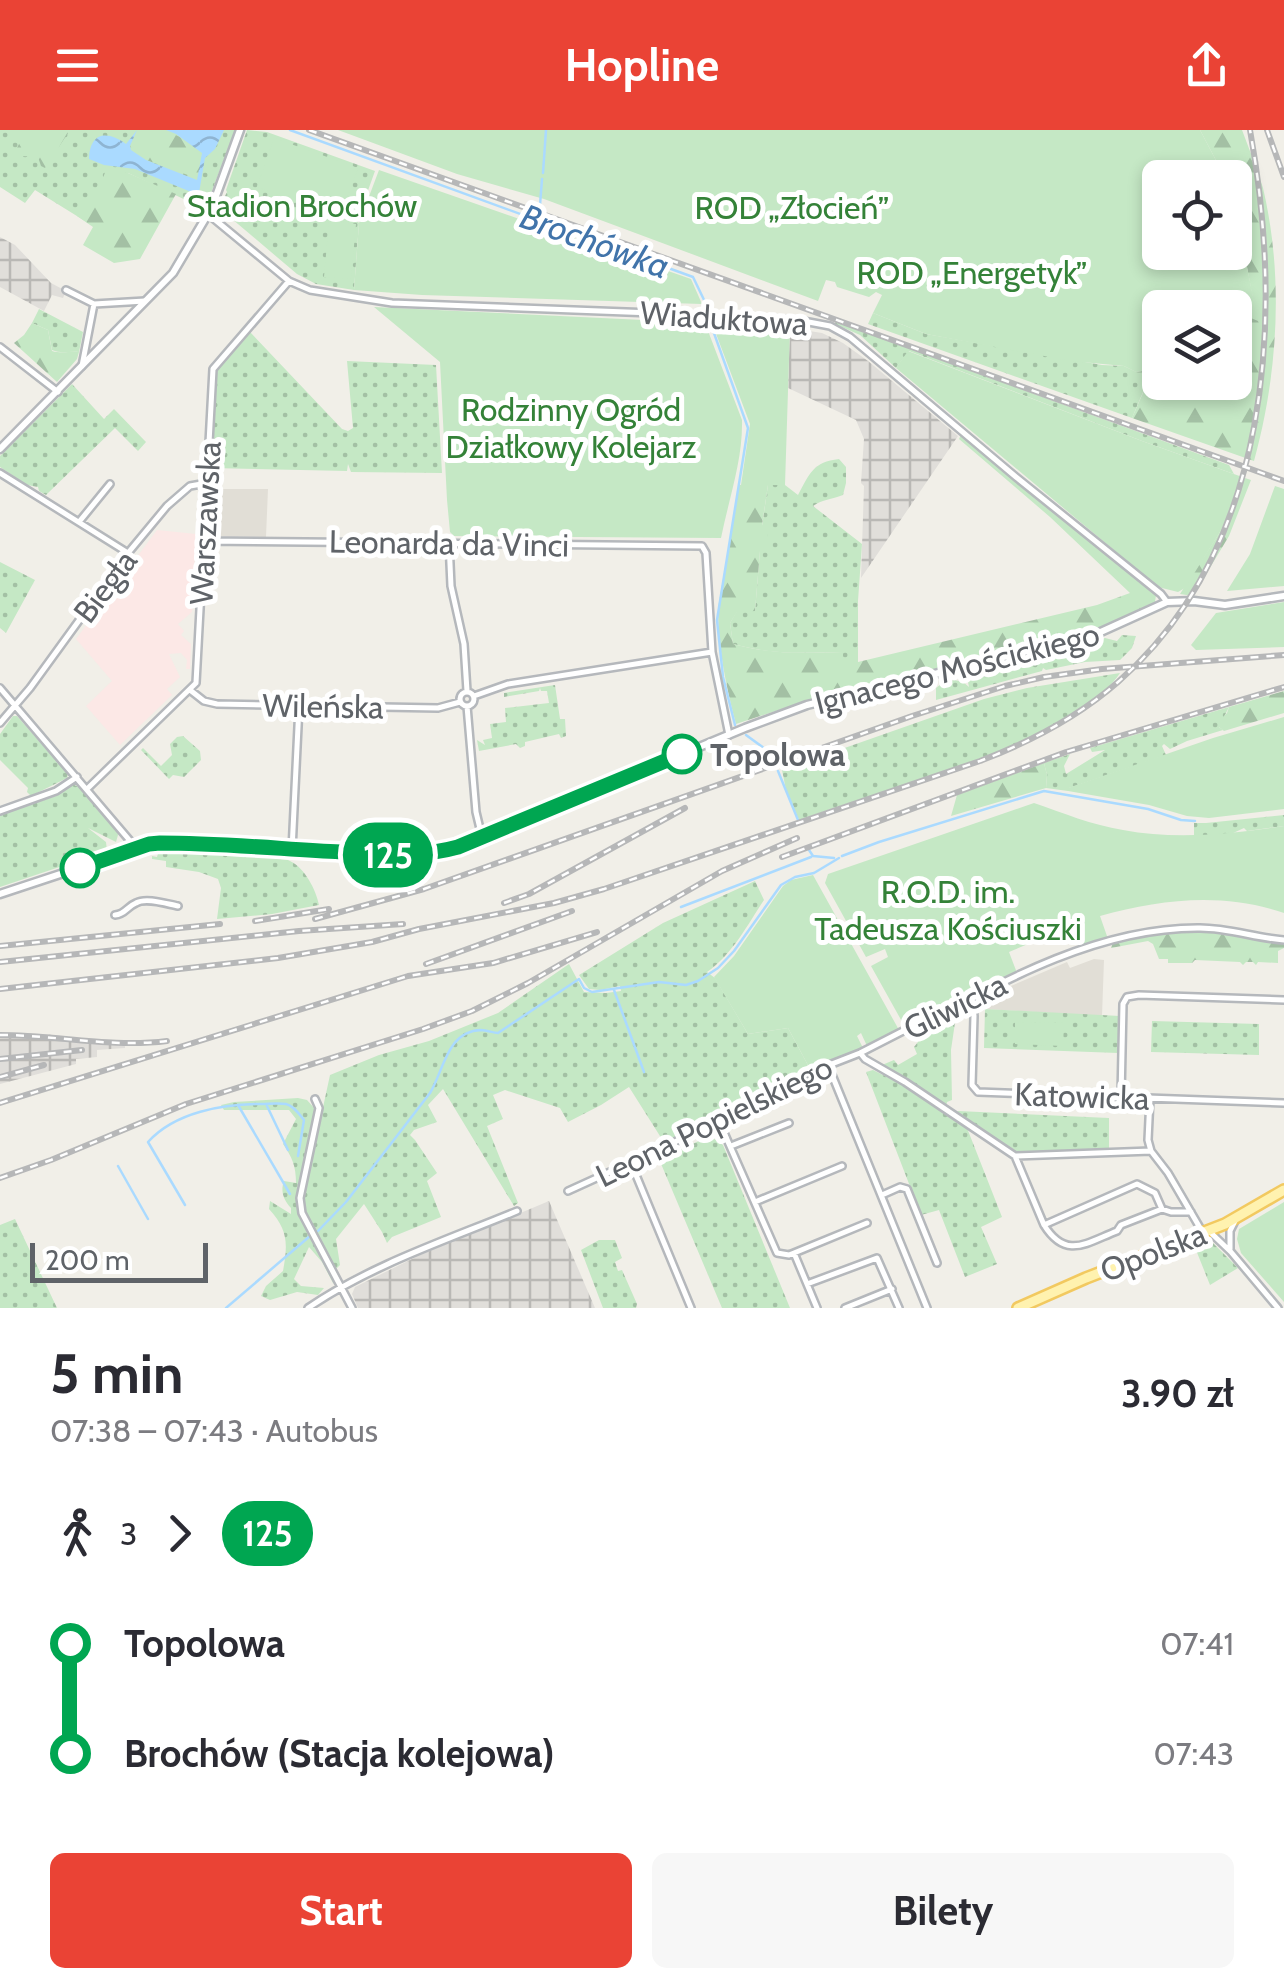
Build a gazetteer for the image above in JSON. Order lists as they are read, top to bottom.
{
  "streets": {
    "main road": ["Opolska"],
    "street": [
      "Wiaduktowa",
      "Warszawska",
      "Leonarda da Vinci",
      "Biegła",
      "Ignacego Mościckiego",
      "Wileńska",
      "Gliwicka",
      "Katowicka",
      "Leona Popielskiego"
    ]
  },
  "crossings": [
    ["Wiaduktowa", "Warszawska"],
    ["Wiaduktowa", "Ignacego Mościckiego"],
    ["Warszawska", "Leonarda da Vinci"],
    ["Warszawska", "Biegła"],
    ["Warszawska", "Wileńska"],
    ["Gliwicka", "Katowicka"],
    ["Gliwicka", "Leona Popielskiego"]
  ],
  "water": ["Brochówka"],
  "parks": [
    "Stadion Brochów",
    "ROD „Złocień”",
    "ROD „Energetyk”",
    "Rodzinny Ogród Działkowy Kolejarz",
    "R.O.D. im. Tadeusza Kościuszki"
  ],
  "places": ["Topolowa"],
  "lines": ["bus line 125"],
  "scale_bar": "200 m",
  "page": {
    "header": "Hopline",
    "on_map": "125",
    "scale": "200 m",
    "heading": ["5 min", "07:38 – 07:43 · Autobus", "3.90 zł"],
    "legs": ["3", "125"],
    "list": [
      {
        "name": "Topolowa",
        "value": "07:41"
      },
      {
        "name": "Brochów (Stacja kolejowa)",
        "value": "07:43"
      }
    ],
    "buttons": ["Start", "Bilety"]
  }
}
